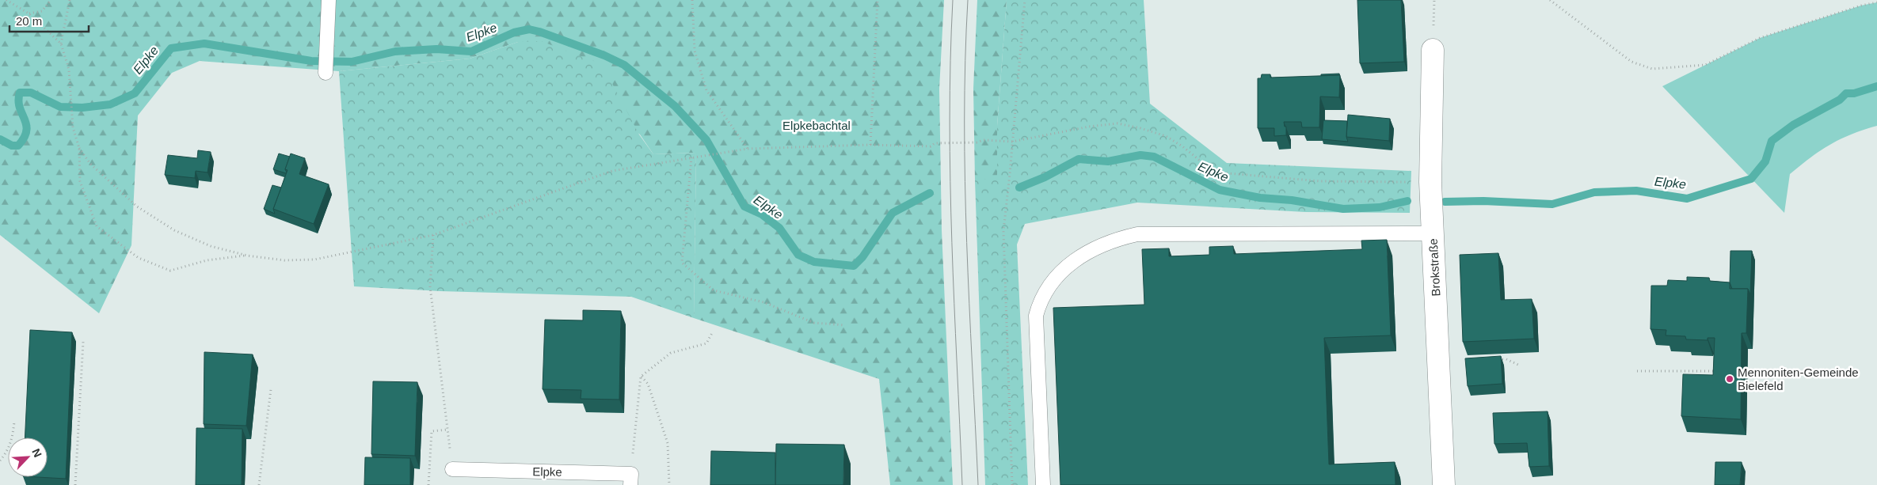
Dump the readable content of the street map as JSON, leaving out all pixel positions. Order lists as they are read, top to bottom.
{
  "streets": {
    "street": ["Brokstraße"],
    "lane": ["Elpke"]
  },
  "water": ["Elpke"],
  "parks": ["Elpkebachtal"],
  "places": ["Mennoniten-Gemeinde Bielefeld"],
  "scale_bar": "20 m",
  "north": "top right"
}
